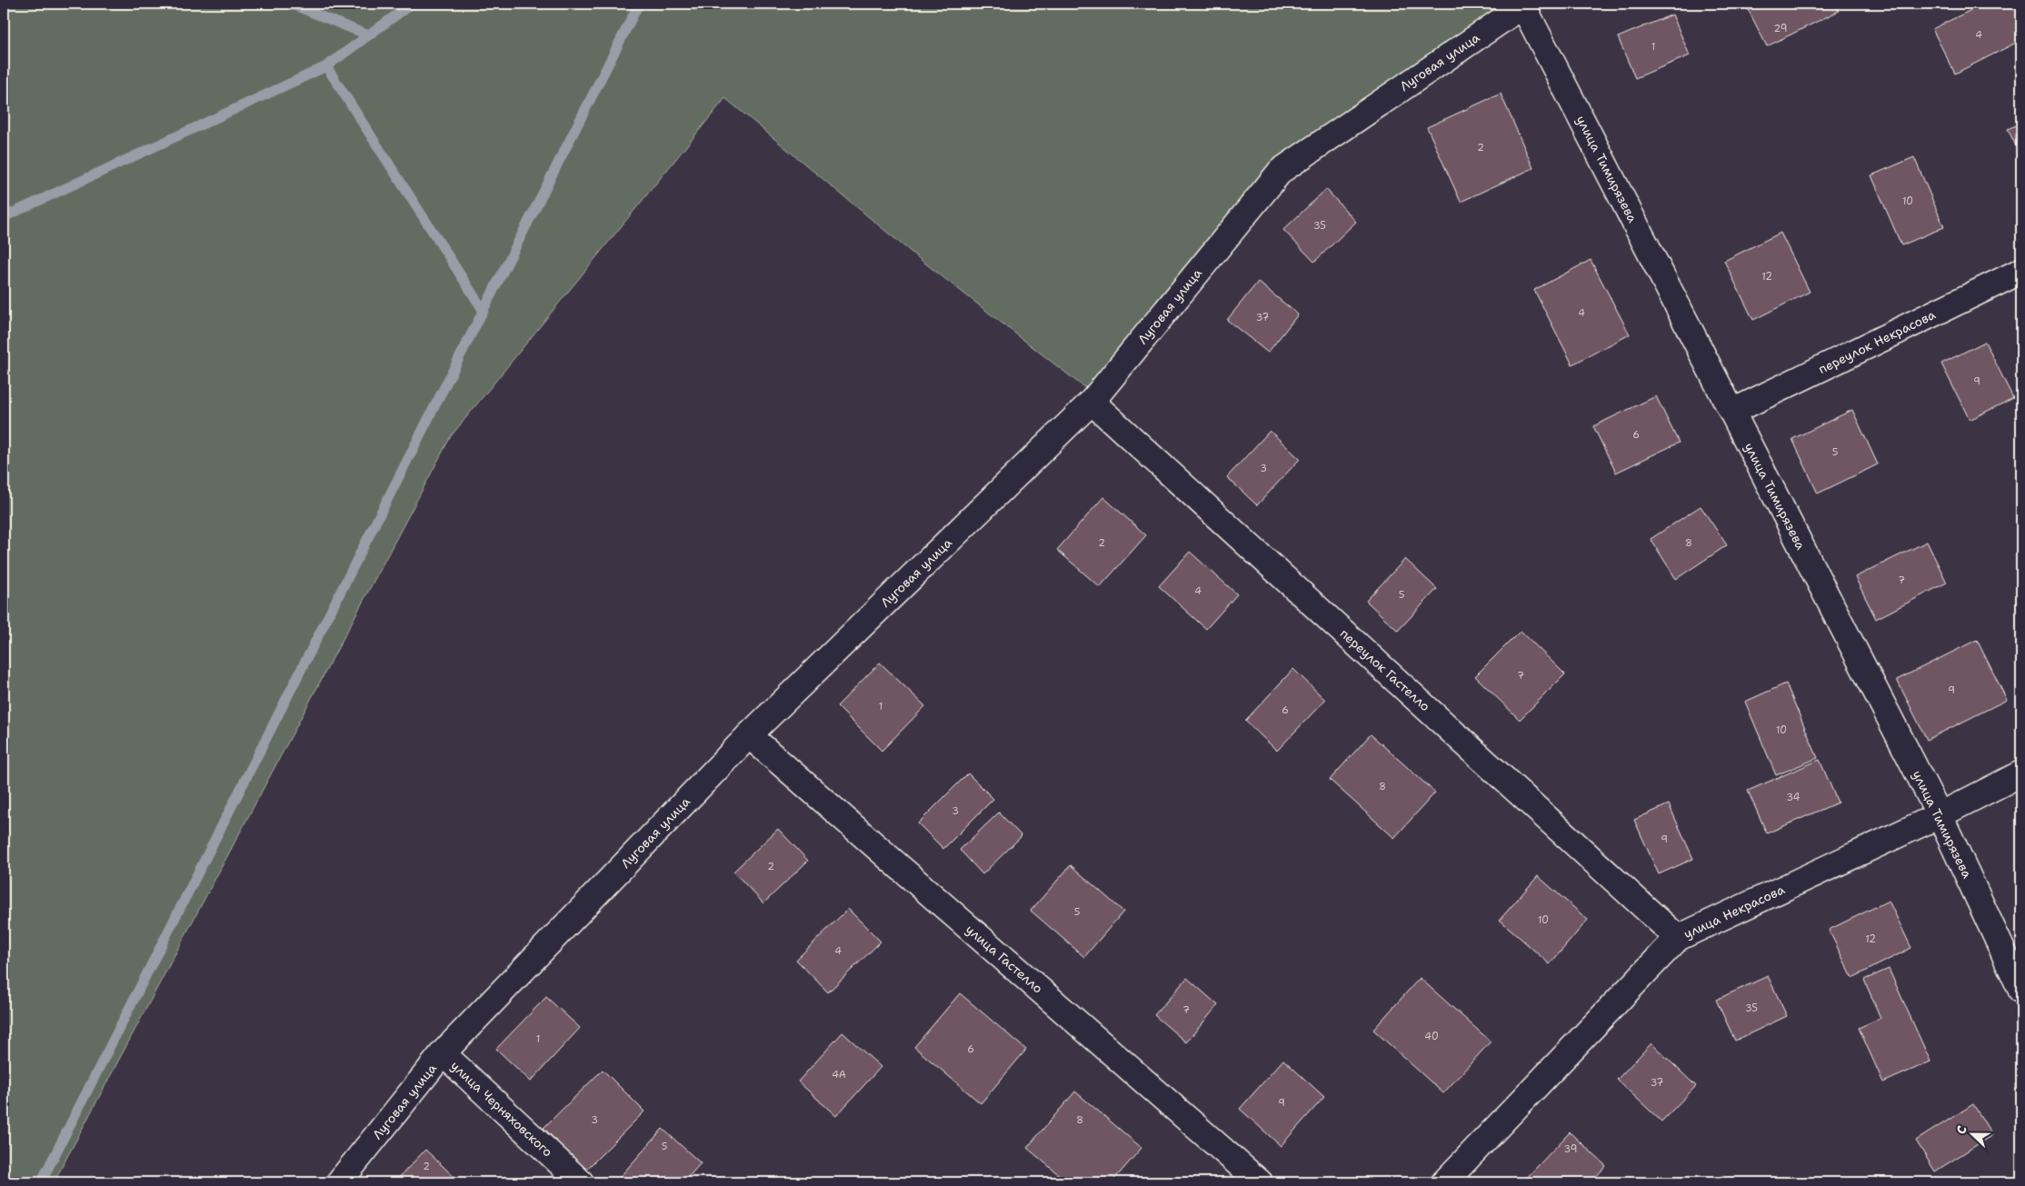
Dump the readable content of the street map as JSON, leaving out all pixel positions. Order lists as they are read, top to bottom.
{
  "streets": {
    "street": [
      "Луговая улица",
      "улица Тимирязева",
      "переулок Некрасова",
      "переулок Гастелло",
      "улица Некрасова",
      "улица Гастелло",
      "улица Черняховского"
    ]
  },
  "crossings": [
    ["Луговая улица", "улица Тимирязева"],
    ["Луговая улица", "переулок Гастелло"],
    ["Луговая улица", "улица Гастелло"],
    ["Луговая улица", "улица Черняховского"],
    ["улица Тимирязева", "переулок Некрасова"],
    ["улица Тимирязева", "улица Некрасова"],
    ["переулок Гастелло", "улица Некрасова"]
  ],
  "house_numbers": [
    "29",
    "4",
    "1",
    "2",
    "10",
    "35",
    "12",
    "4",
    "37",
    "9",
    "6",
    "5",
    "3",
    "2",
    "8",
    "7",
    "4",
    "5",
    "7",
    "9",
    "1",
    "6",
    "10",
    "8",
    "34",
    "3",
    "9",
    "2",
    "5",
    "10",
    "12",
    "4",
    "35",
    "7",
    "40",
    "1",
    "6",
    "4А",
    "37",
    "9",
    "3",
    "8",
    "5",
    "39",
    "2"
  ],
  "north": "left"
}
